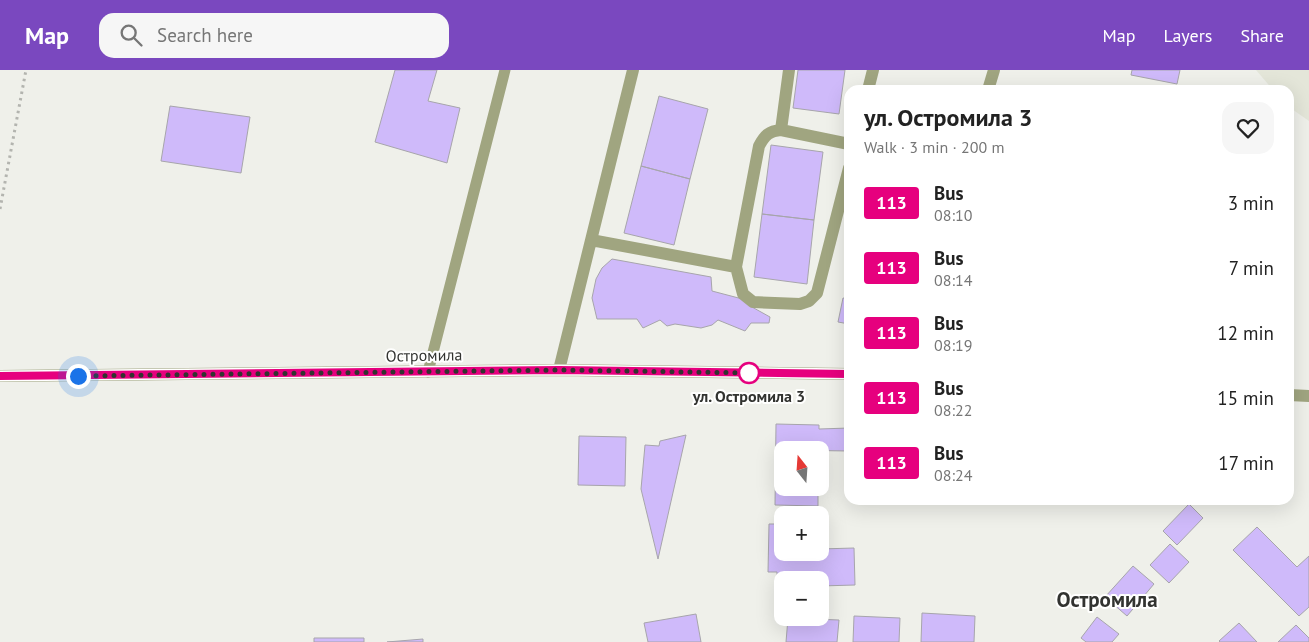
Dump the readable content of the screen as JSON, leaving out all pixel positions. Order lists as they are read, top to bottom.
{
  "streets": {
    "street": ["Остромила"]
  },
  "districts": ["Остромила"],
  "places": ["ул. Остромила 3"],
  "lines": ["bus line 113"],
  "north": "top",
  "page": {
    "header": "Map",
    "search": "Search here",
    "nav": ["Map", "Layers", "Share"],
    "heading": ["ул. Остромила 3", "Walk · 3 min · 200 m"],
    "list": [
      {
        "mark": "113",
        "name": "Bus",
        "note": "08:10",
        "value": "3 min"
      },
      {
        "mark": "113",
        "name": "Bus",
        "note": "08:14",
        "value": "7 min"
      },
      {
        "mark": "113",
        "name": "Bus",
        "note": "08:19",
        "value": "12 min"
      },
      {
        "mark": "113",
        "name": "Bus",
        "note": "08:22",
        "value": "15 min"
      },
      {
        "mark": "113",
        "name": "Bus",
        "note": "08:24",
        "value": "17 min"
      }
    ],
    "map_buttons": ["+", "−"]
  }
}
